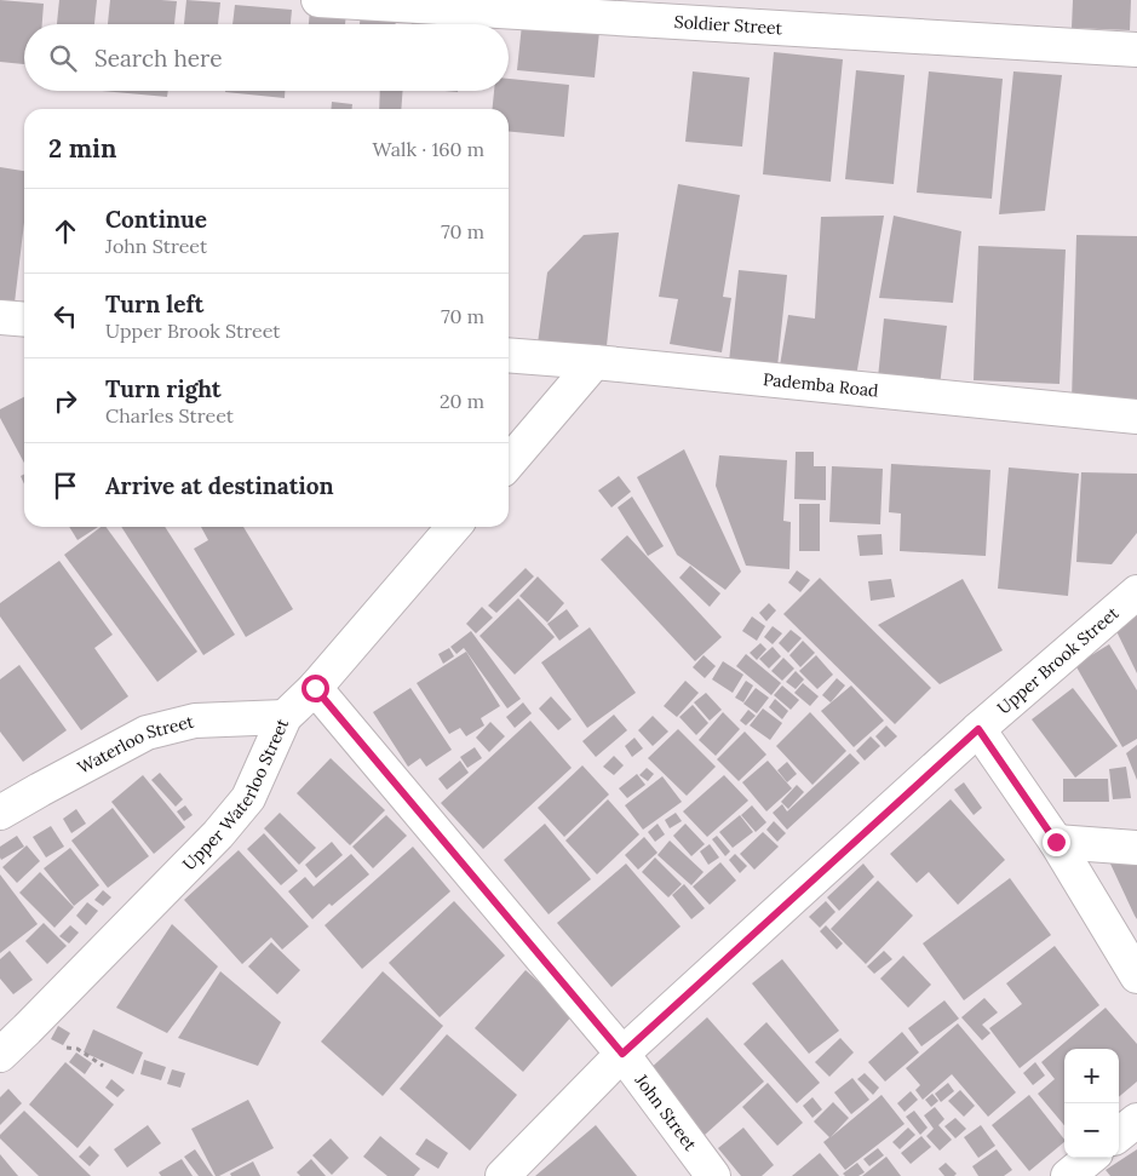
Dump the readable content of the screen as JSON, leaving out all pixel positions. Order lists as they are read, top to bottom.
{
  "streets": {
    "street": [
      "Soldier Street",
      "Pademba Road",
      "Upper Brook Street",
      "Waterloo Street",
      "Upper Waterloo Street",
      "John Street"
    ]
  },
  "crossings": [
    ["Upper Brook Street", "John Street"],
    ["Waterloo Street", "Upper Waterloo Street"],
    ["Upper Waterloo Street", "John Street"]
  ],
  "page": {
    "search": "Search here",
    "heading": ["2 min", "Walk · 160 m"],
    "list": [
      ["Continue", "John Street", "70 m"],
      ["Turn left", "Upper Brook Street", "70 m"],
      ["Turn right", "Charles Street", "20 m"],
      "Arrive at destination"
    ],
    "map_buttons": ["+", "−"]
  }
}
